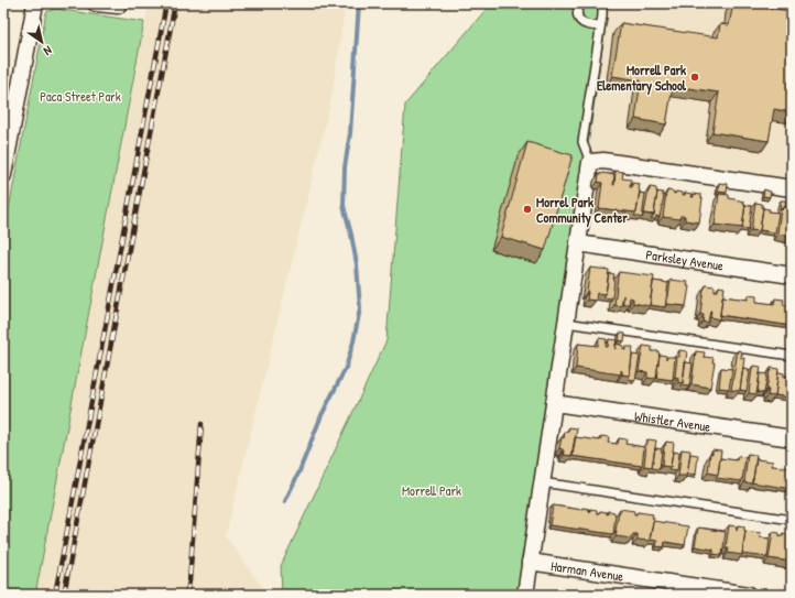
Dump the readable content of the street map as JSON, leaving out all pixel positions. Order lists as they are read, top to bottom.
{
  "streets": {
    "street": ["Parksley Avenue", "Whistler Avenue", "Harman Avenue"]
  },
  "parks": ["Paca Street Park", "Morrell Park"],
  "places": ["Morrell Park Elementary School", "Morrel Park Community Center"],
  "north": "bottom right"
}
